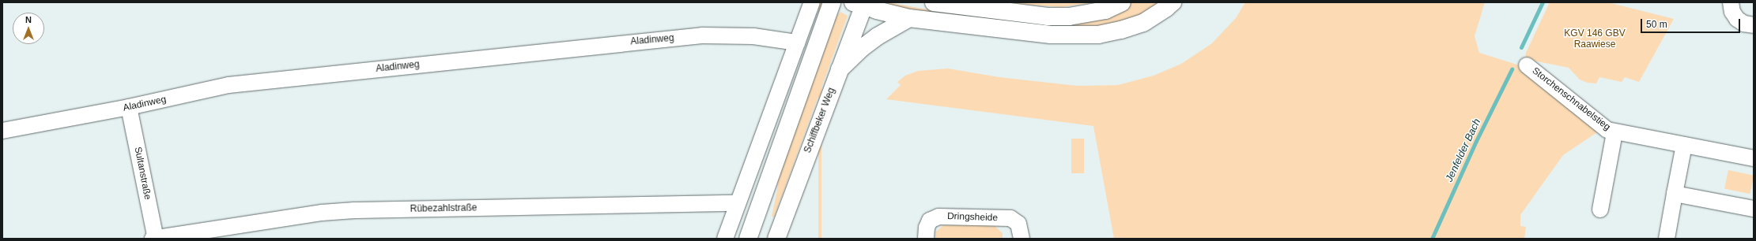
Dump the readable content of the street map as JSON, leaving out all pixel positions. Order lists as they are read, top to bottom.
{
  "streets": {
    "main road": ["Schiffbeker Weg"],
    "street": [
      "Aladinweg",
      "Storchenschnabelstieg",
      "Sultanstraße",
      "Rübezahlstraße",
      "Dringsheide"
    ]
  },
  "crossings": [
    ["Aladinweg", "Sultanstraße"],
    ["Sultanstraße", "Rübezahlstraße"]
  ],
  "water": ["Jenfelder Bach"],
  "parks": ["KGV 146 GBV Raawiese"],
  "scale_bar": "50 m",
  "north": "top"
}
